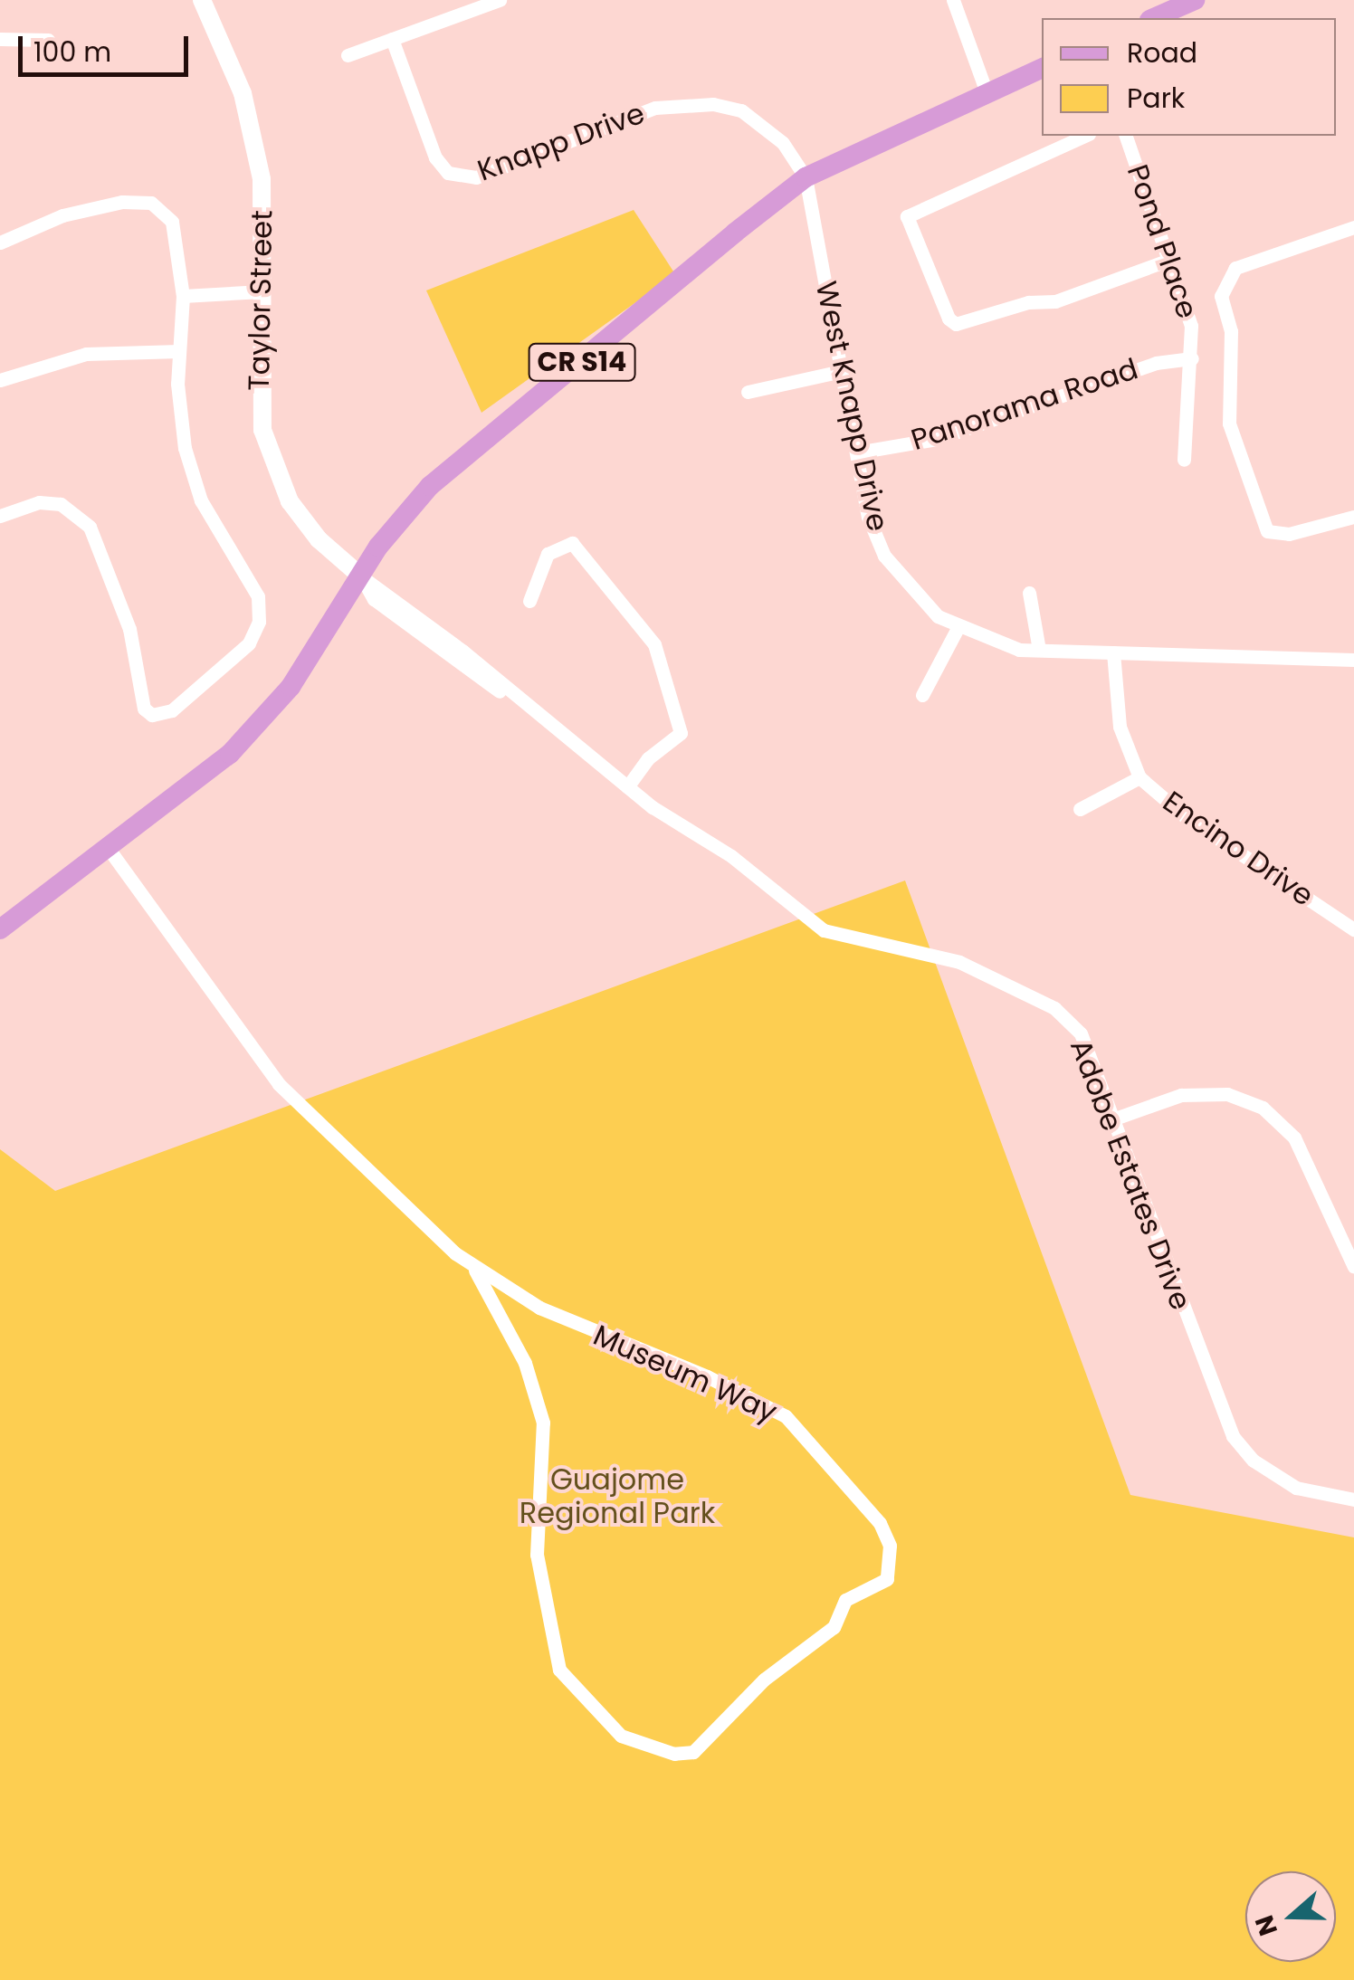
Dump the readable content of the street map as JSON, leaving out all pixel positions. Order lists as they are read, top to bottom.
{
  "streets": {
    "main road": ["Taylor Street", "CR S14"],
    "street": [
      "Knapp Drive",
      "Pond Place",
      "Panorama Road",
      "West Knapp Drive",
      "Encino Drive",
      "Adobe Estates Drive",
      "Museum Way"
    ]
  },
  "crossings": [
    ["Knapp Drive", "CR S14"],
    ["Knapp Drive", "West Knapp Drive"],
    ["Pond Place", "Panorama Road"],
    ["Taylor Street", "CR S14"],
    ["Taylor Street", "Adobe Estates Drive"],
    ["CR S14", "West Knapp Drive"],
    ["CR S14", "Adobe Estates Drive"],
    ["CR S14", "Museum Way"],
    ["Panorama Road", "West Knapp Drive"],
    ["West Knapp Drive", "Encino Drive"]
  ],
  "parks": ["Guajome Regional Park"],
  "legend": ["Road", "Park"],
  "scale_bar": "100 m",
  "north": "left"
}
